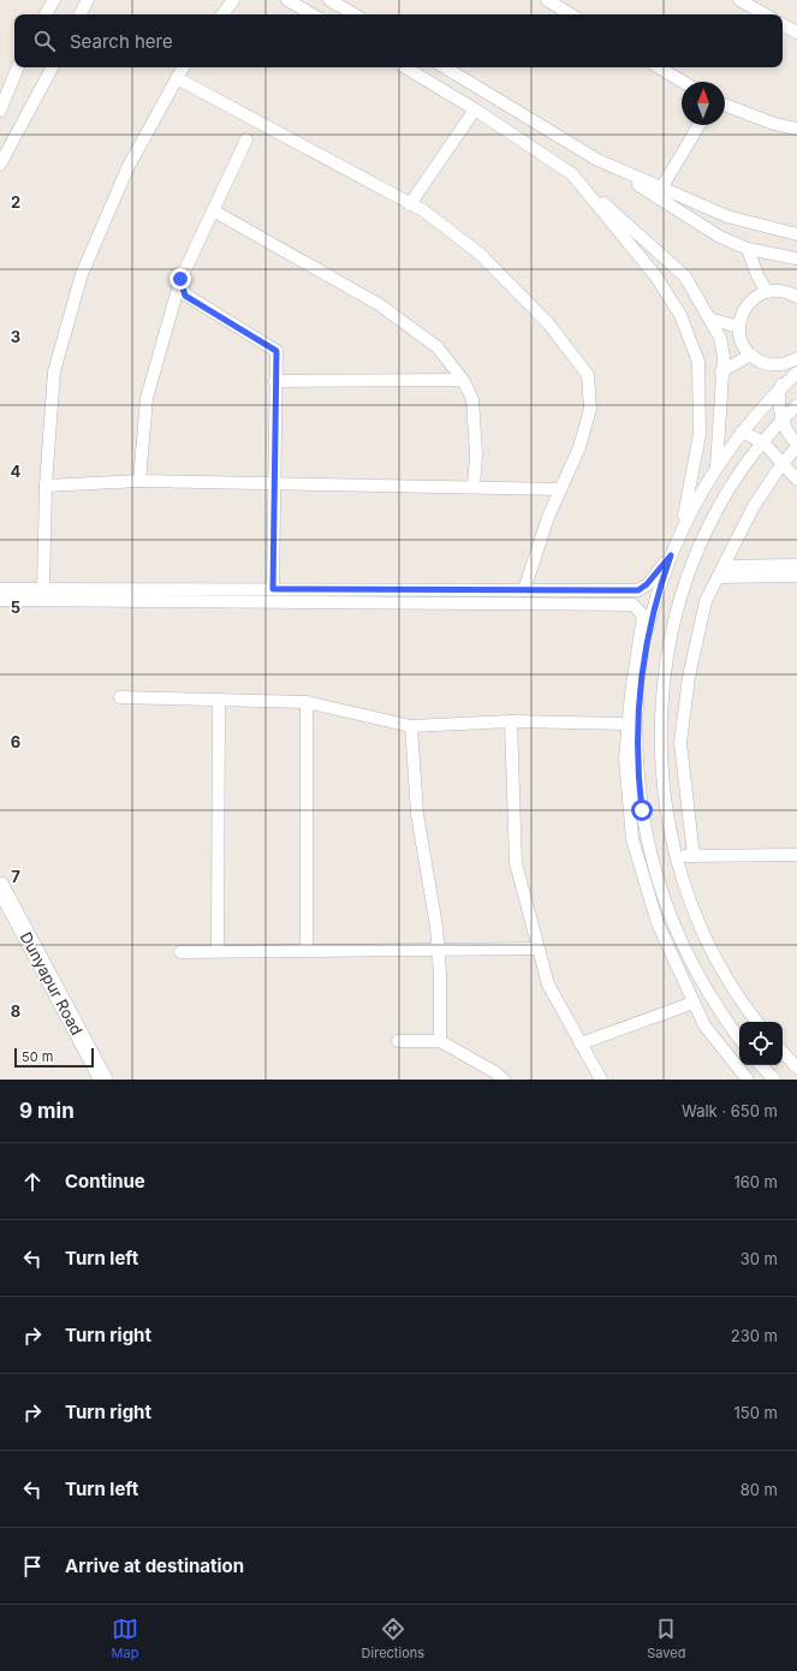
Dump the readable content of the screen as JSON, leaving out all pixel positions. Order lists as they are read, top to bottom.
{
  "streets": {
    "main road": ["Dunyapur Road"]
  },
  "scale_bar": "50 m",
  "north": "top",
  "page": {
    "search": "Search here",
    "scale": "50 m",
    "heading": ["9 min", "Walk · 650 m"],
    "list": [
      ["Continue", "160 m"],
      ["Turn left", "30 m"],
      ["Turn right", "230 m"],
      ["Turn right", "150 m"],
      ["Turn left", "80 m"],
      "Arrive at destination"
    ],
    "nav": ["Map", "Directions", "Saved"]
  },
  "grid": {
    "rows": [
      "2",
      "3",
      "4",
      "5",
      "6",
      "7",
      "8"
    ]
  }
}
